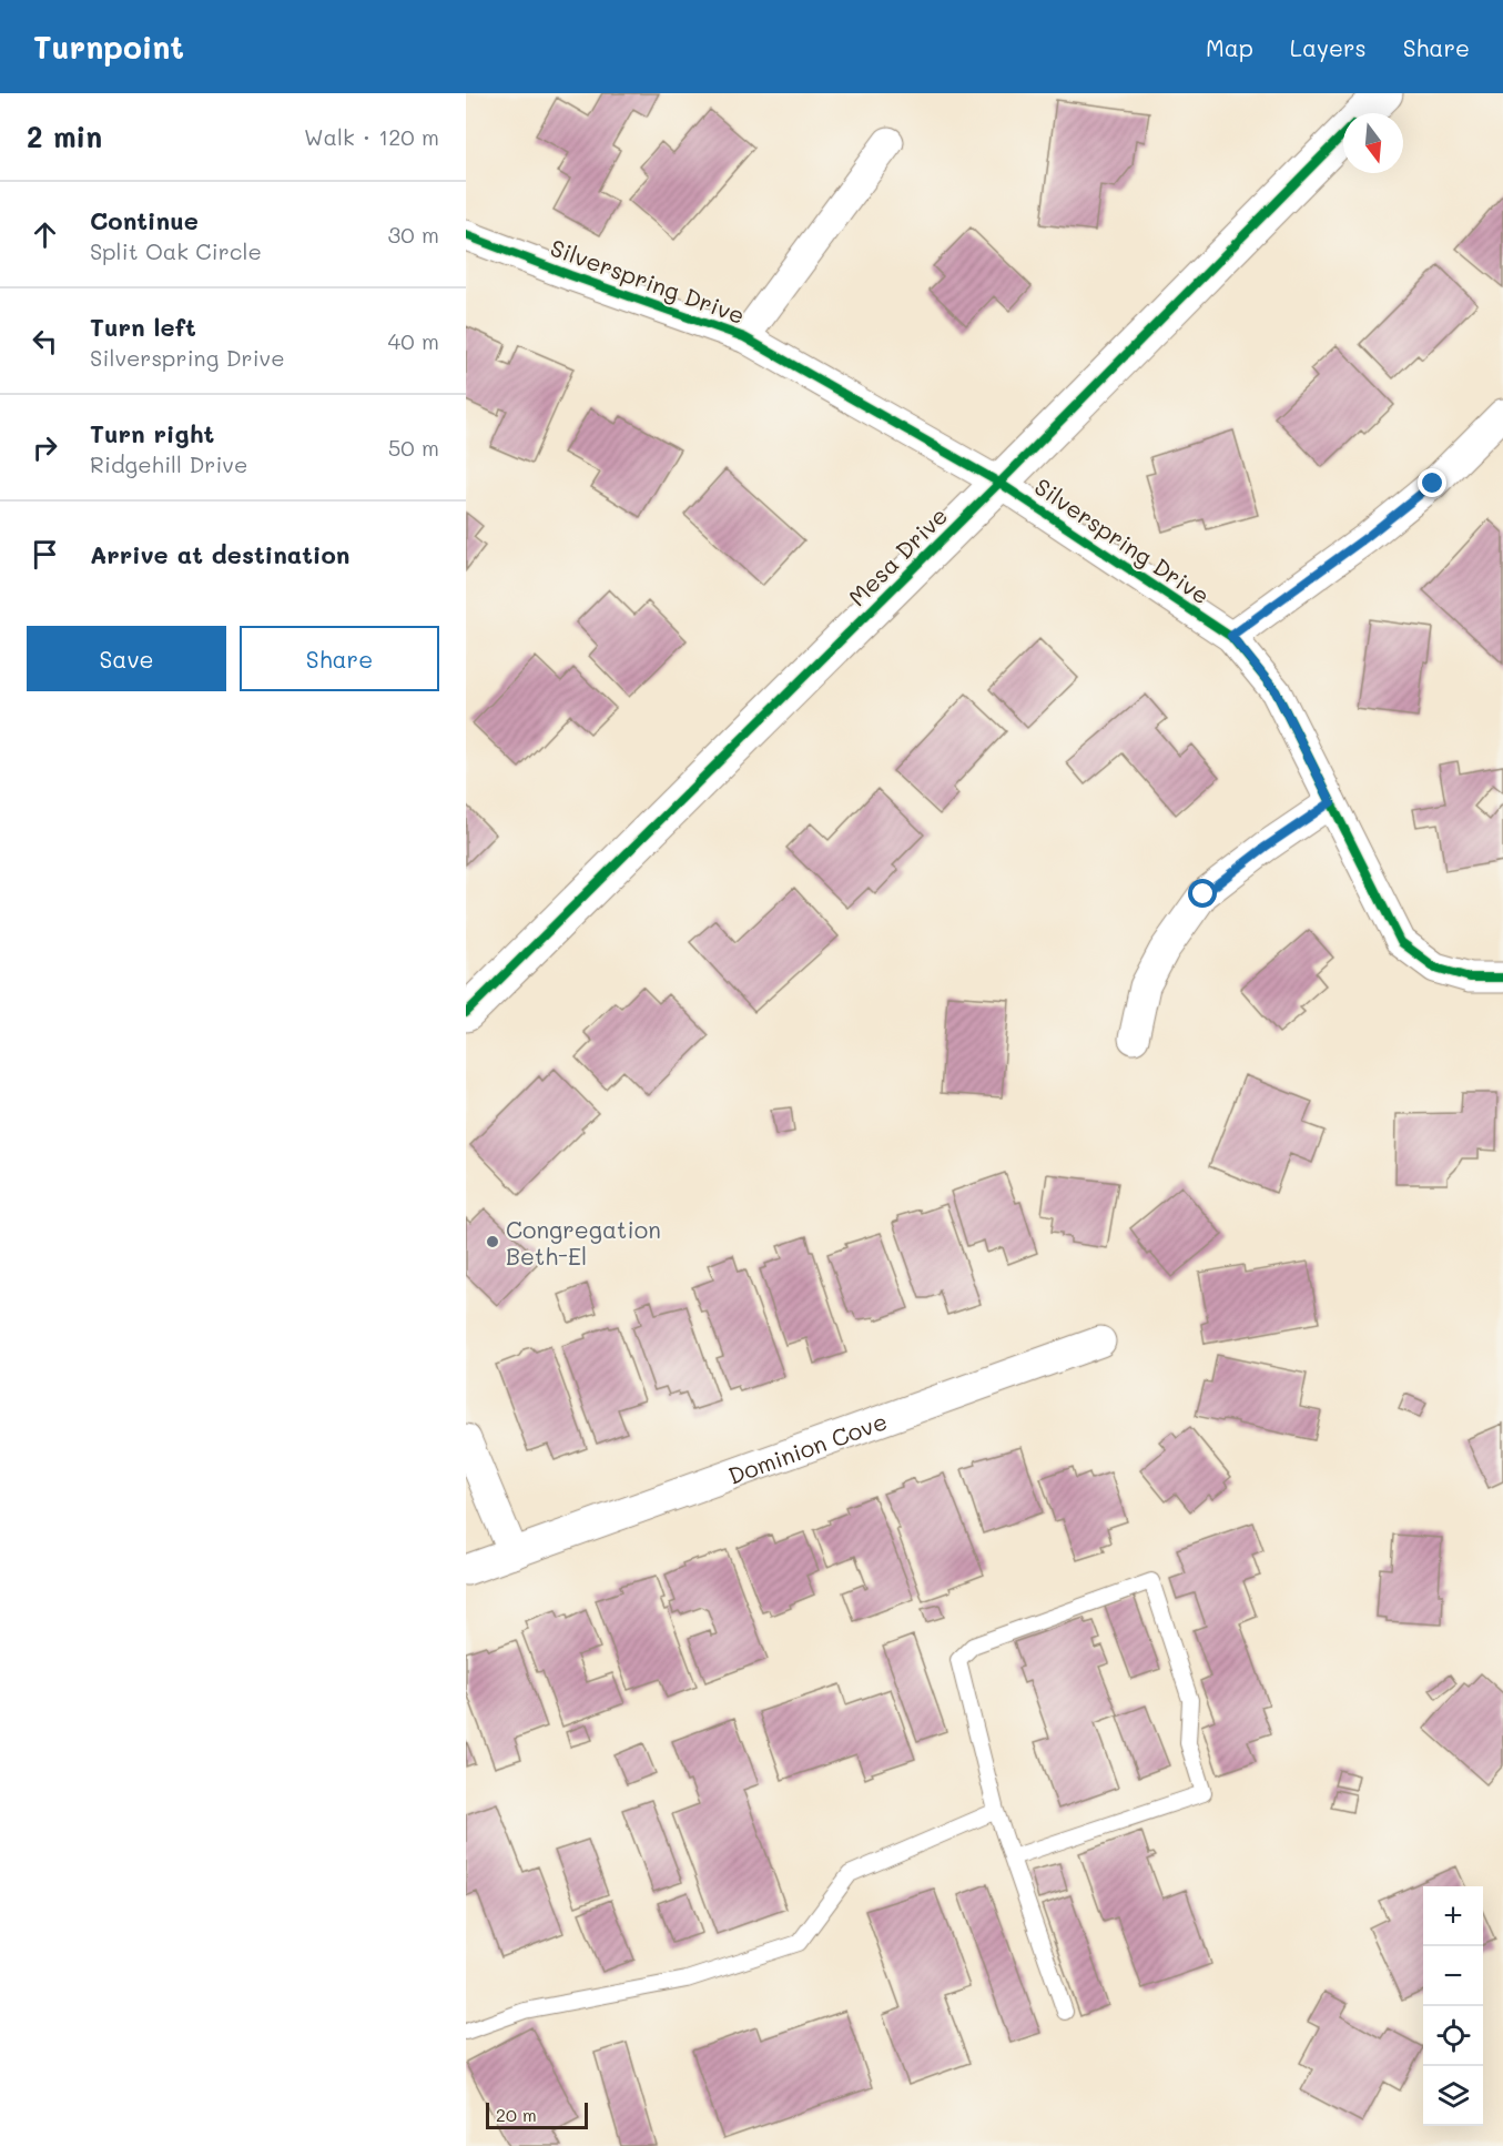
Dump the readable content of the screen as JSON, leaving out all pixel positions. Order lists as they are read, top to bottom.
{
  "streets": {
    "street": ["Silverspring Drive", "Mesa Drive", "Dominion Cove"]
  },
  "crossings": [
    ["Silverspring Drive", "Mesa Drive"]
  ],
  "places": ["Congregation Beth-El"],
  "scale_bar": "20 m",
  "north": "bottom",
  "page": {
    "header": "Turnpoint",
    "nav": ["Map", "Layers", "Share"],
    "heading": ["2 min", "Walk · 120 m"],
    "list": [
      ["Continue", "Split Oak Circle", "30 m"],
      ["Turn left", "Silverspring Drive", "40 m"],
      ["Turn right", "Ridgehill Drive", "50 m"],
      "Arrive at destination"
    ],
    "buttons": ["Save", "Share"],
    "map_buttons": ["+", "−"],
    "scale": "20 m"
  }
}
